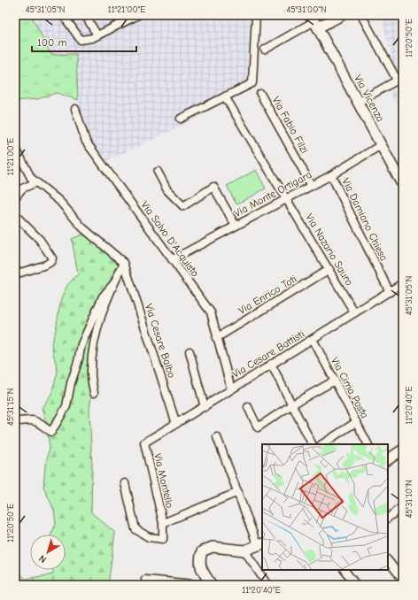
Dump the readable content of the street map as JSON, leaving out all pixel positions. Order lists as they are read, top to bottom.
{
  "streets": {
    "street": [
      "Via Vicenza",
      "Via Fabio Filzi",
      "Via Monte Ortigara",
      "Via Damiano Chiesa",
      "Via Salvo D'Acquisto",
      "Via Nazario Sauro",
      "Via Enrico Toti",
      "Via Cesare Balbo",
      "Via Cesare Battisti",
      "Via Cima Posta",
      "Via Montello"
    ]
  },
  "crossings": [
    ["Via Vicenza", "Via Monte Ortigara"],
    ["Via Fabio Filzi", "Via Monte Ortigara"],
    ["Via Monte Ortigara", "Via Damiano Chiesa"],
    ["Via Monte Ortigara", "Via Salvo D'Acquisto"],
    ["Via Monte Ortigara", "Via Nazario Sauro"],
    ["Via Damiano Chiesa", "Via Cesare Battisti"],
    ["Via Salvo D'Acquisto", "Via Enrico Toti"],
    ["Via Salvo D'Acquisto", "Via Cesare Battisti"],
    ["Via Nazario Sauro", "Via Enrico Toti"],
    ["Via Nazario Sauro", "Via Cesare Battisti"],
    ["Via Cesare Balbo", "Via Cesare Battisti"],
    ["Via Cesare Battisti", "Via Cima Posta"],
    ["Via Cesare Battisti", "Via Montello"]
  ],
  "scale_bar": "100 m",
  "north": "bottom left",
  "coordinates": [
    "45°31'05\"N",
    "11°21'00\"E",
    "45°31'00\"N",
    "11°20'50\"E",
    "11°20'40\"E",
    "45°31'15\"N",
    "45°31'10\"N"
  ]
}
